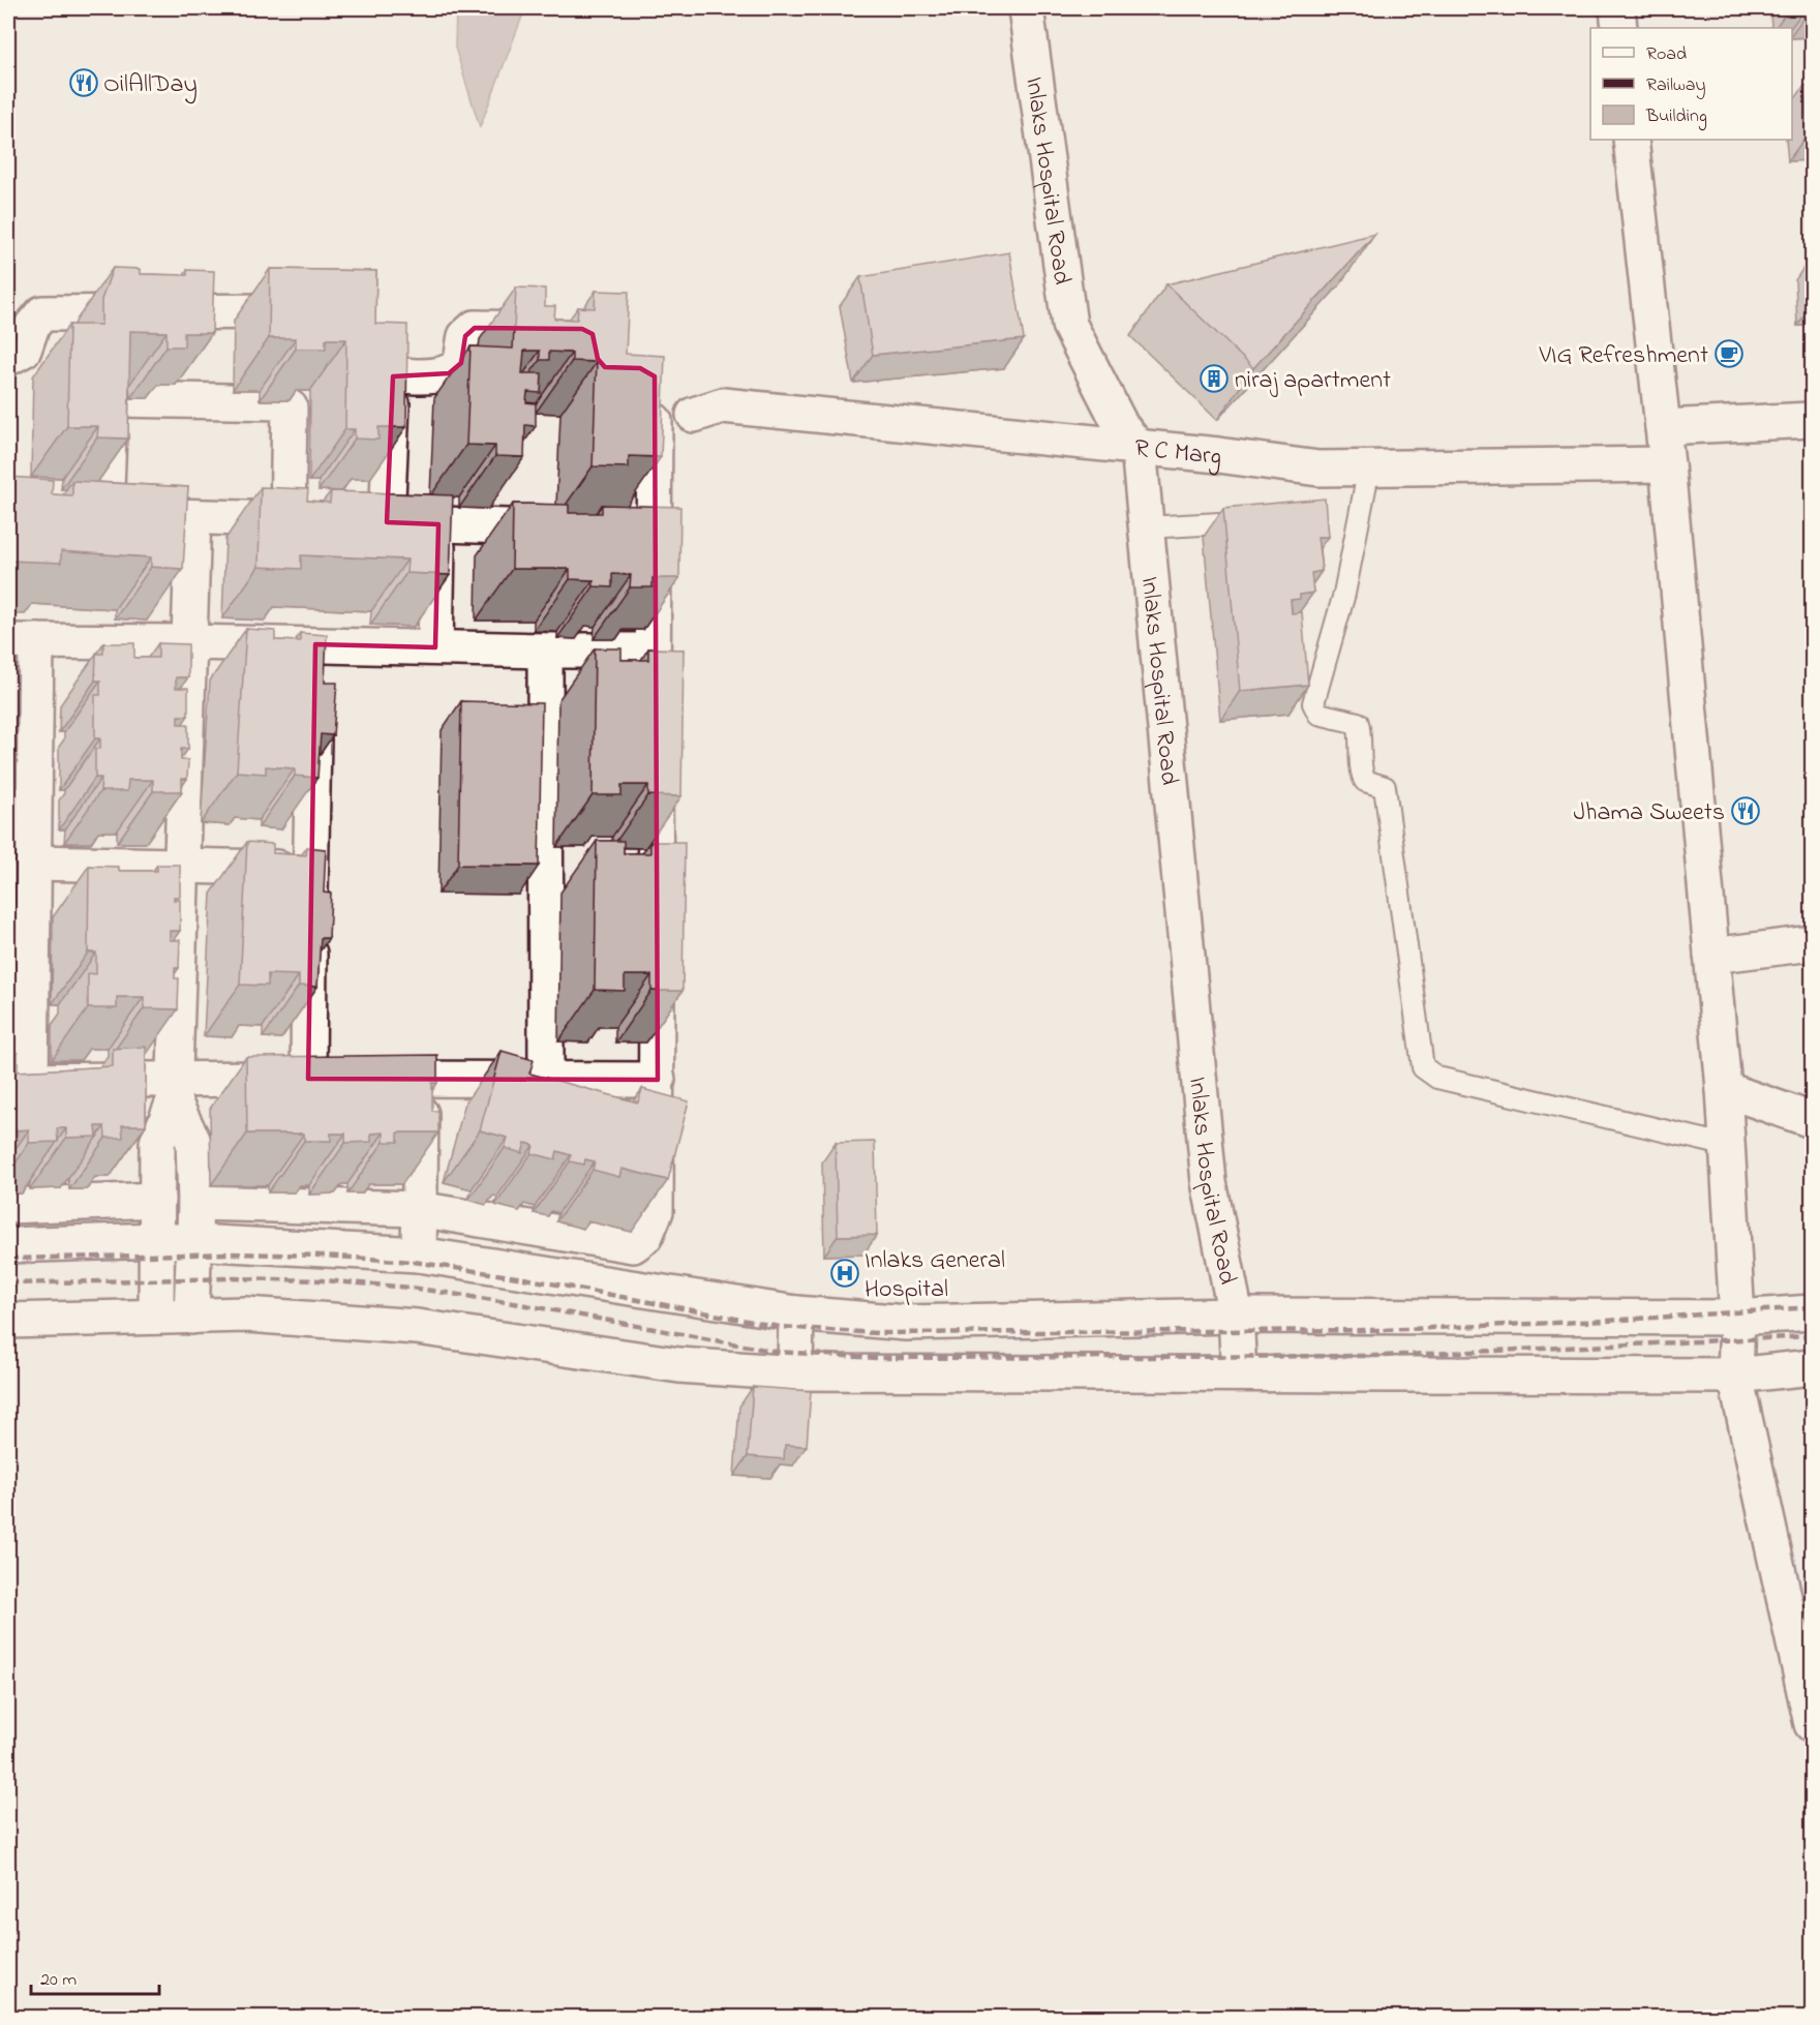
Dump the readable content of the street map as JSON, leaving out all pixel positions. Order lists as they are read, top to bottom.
{
  "streets": {
    "street": ["Inlaks Hospital Road", "R C Marg"]
  },
  "crossings": [
    ["Inlaks Hospital Road", "R C Marg"]
  ],
  "places": {
    "restaurant": ["OilAllDay", "Jhama Sweets"],
    "cafe": ["VIG Refreshment"],
    "building": ["niraj apartment"],
    "hospital": ["Inlaks General Hospital"]
  },
  "legend": ["Road", "Railway", "Building"],
  "scale_bar": "20 m"
}
